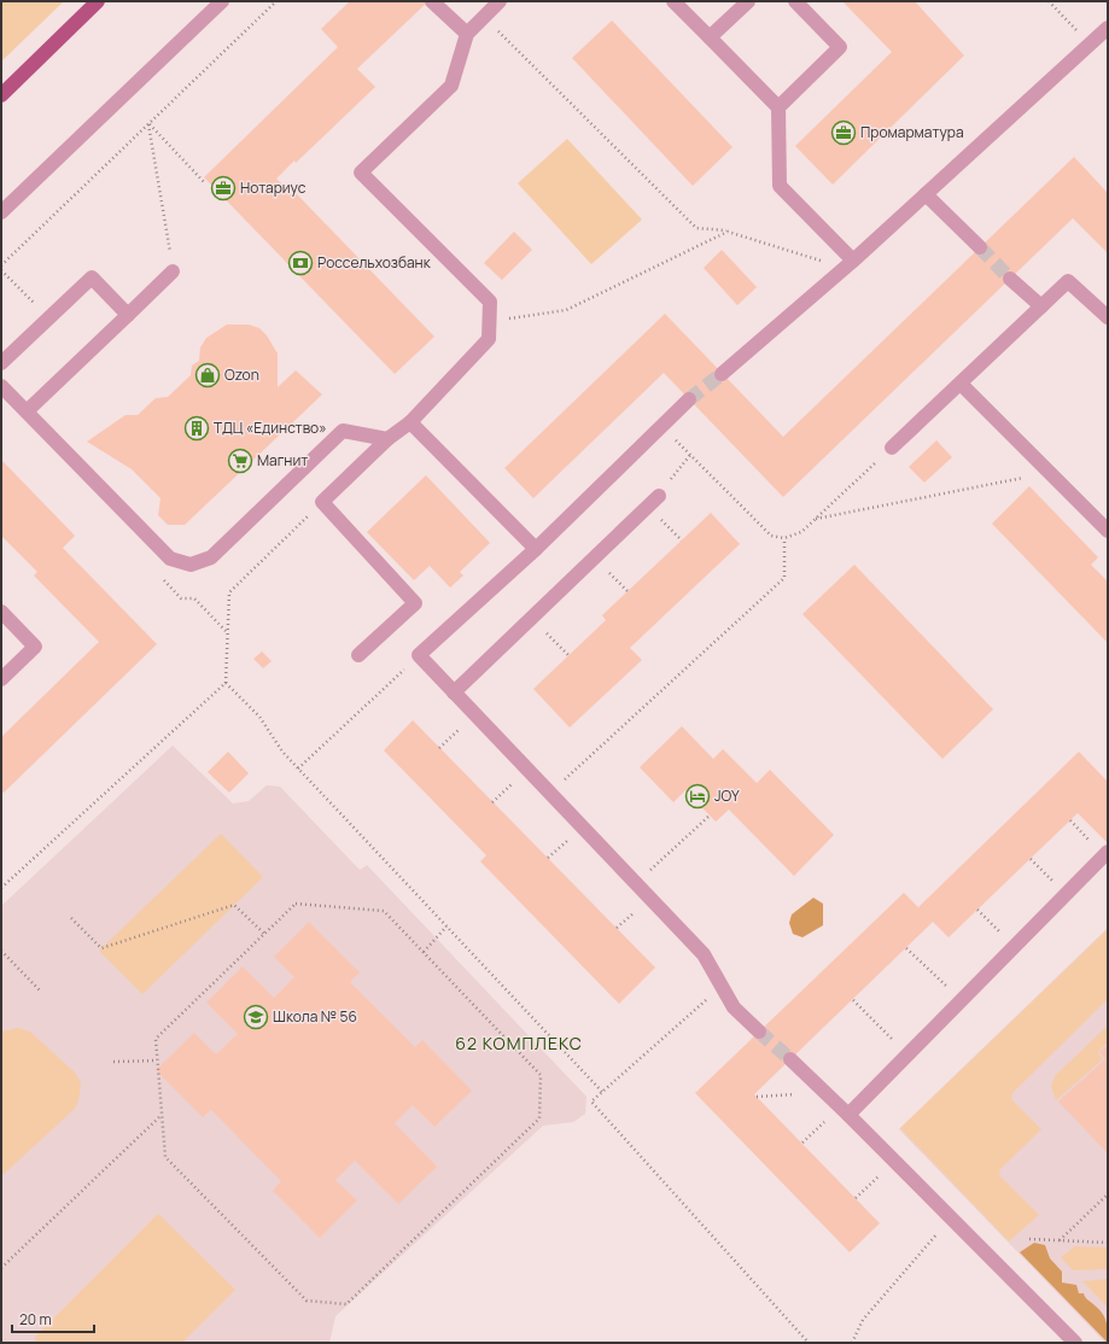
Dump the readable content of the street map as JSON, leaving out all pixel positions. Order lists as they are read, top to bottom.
{
  "districts": ["62 КОМПЛЕКС"],
  "places": {
    "office": ["Промарматура", "Нотариус"],
    "bank": ["Россельхозбанк"],
    "shop": ["Ozon"],
    "building": ["ТДЦ «Единство»"],
    "supermarket": ["Магнит"],
    "hotel": ["JOY"],
    "school or university": ["Школа № 56"]
  },
  "scale_bar": "20 m"
}
